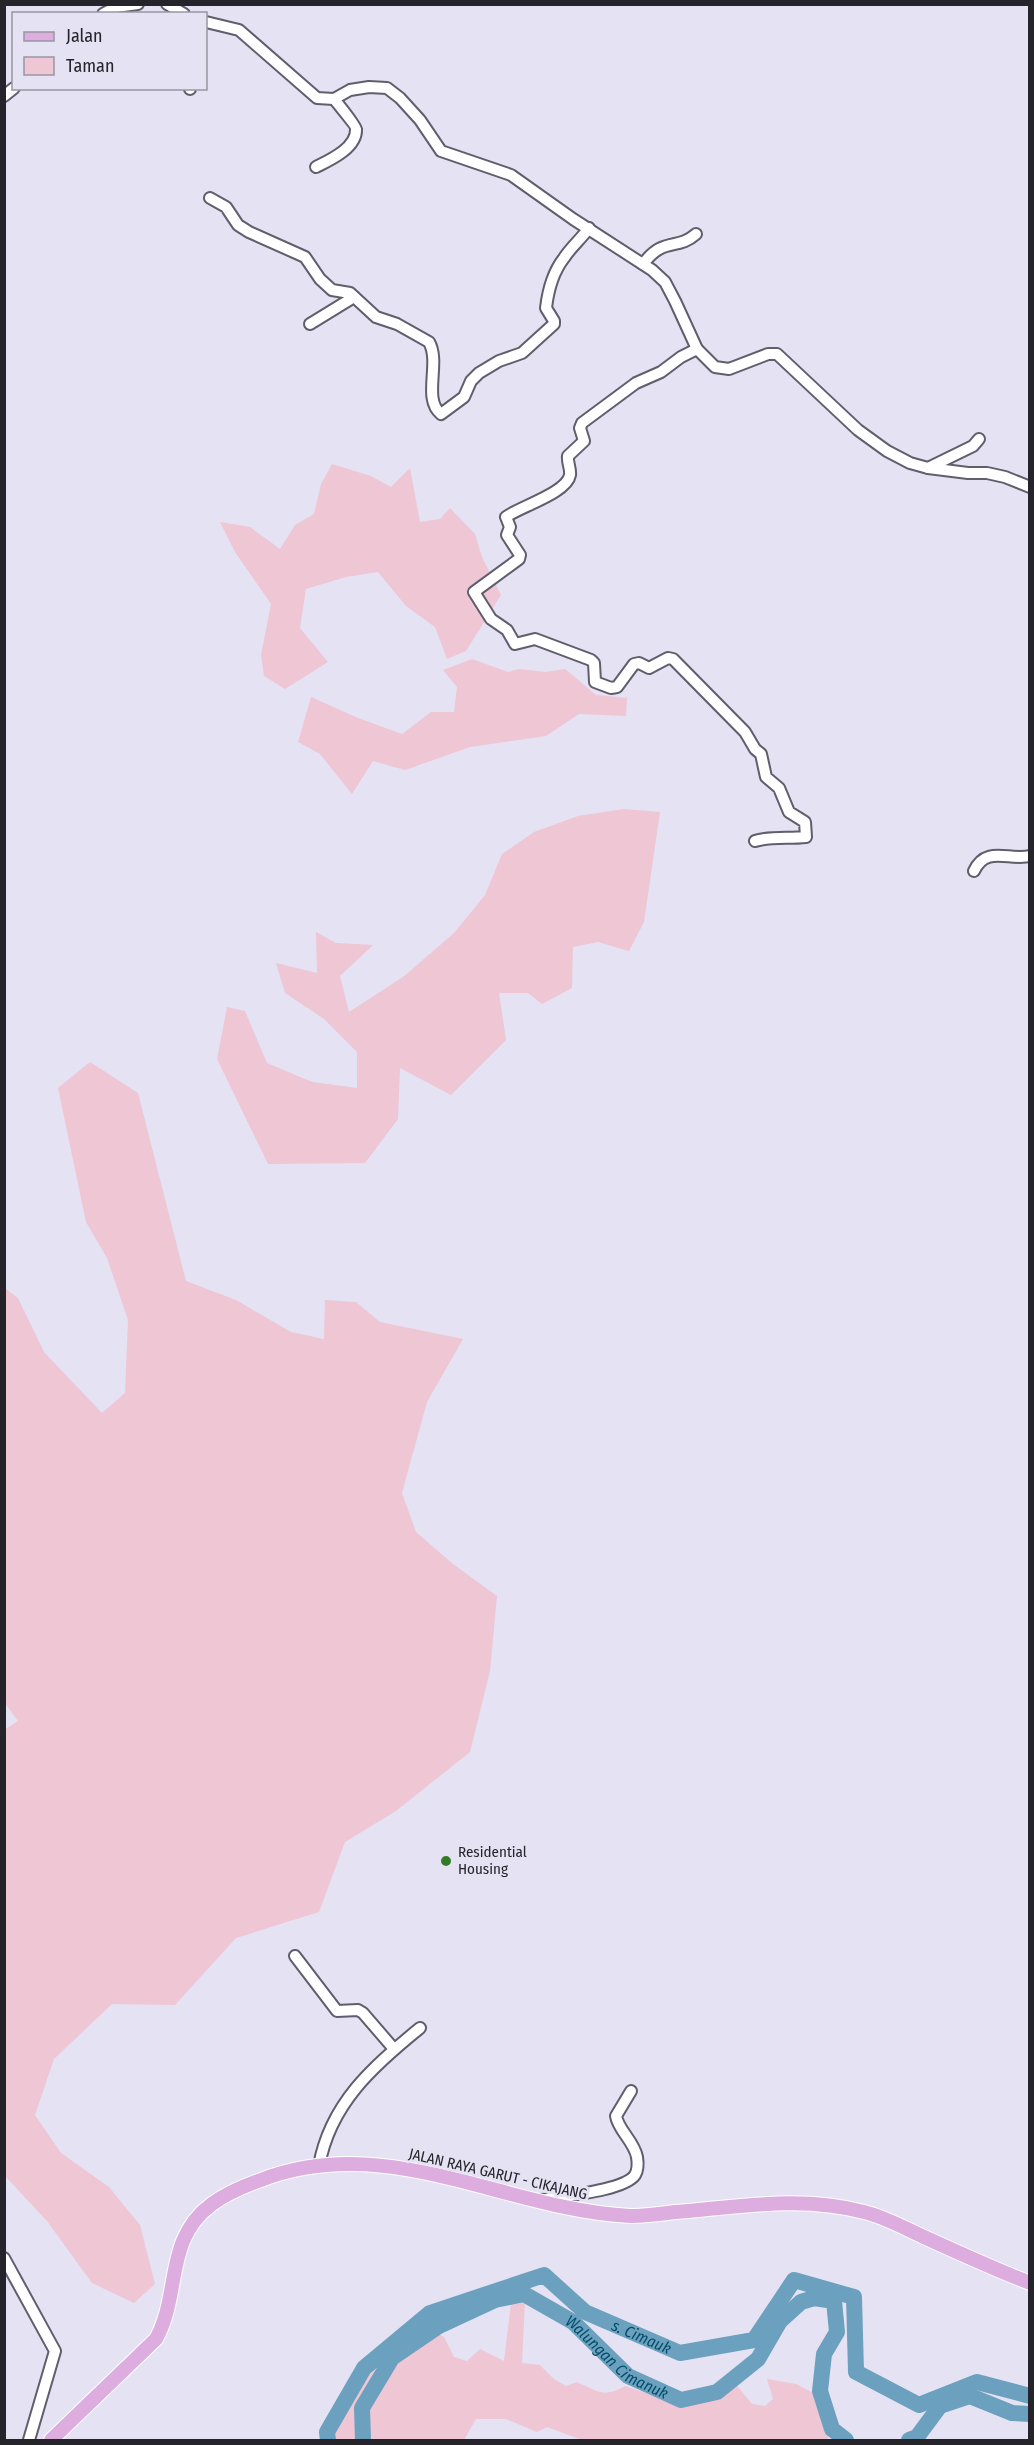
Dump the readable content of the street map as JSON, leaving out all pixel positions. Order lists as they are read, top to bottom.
{
  "streets": {
    "main road": ["JALAN RAYA GARUT - CIKAJANG"]
  },
  "water": ["s. Cimauk", "Walungan Cimanuk"],
  "places": ["Residential Housing"],
  "legend": ["Jalan", "Taman"]
}
